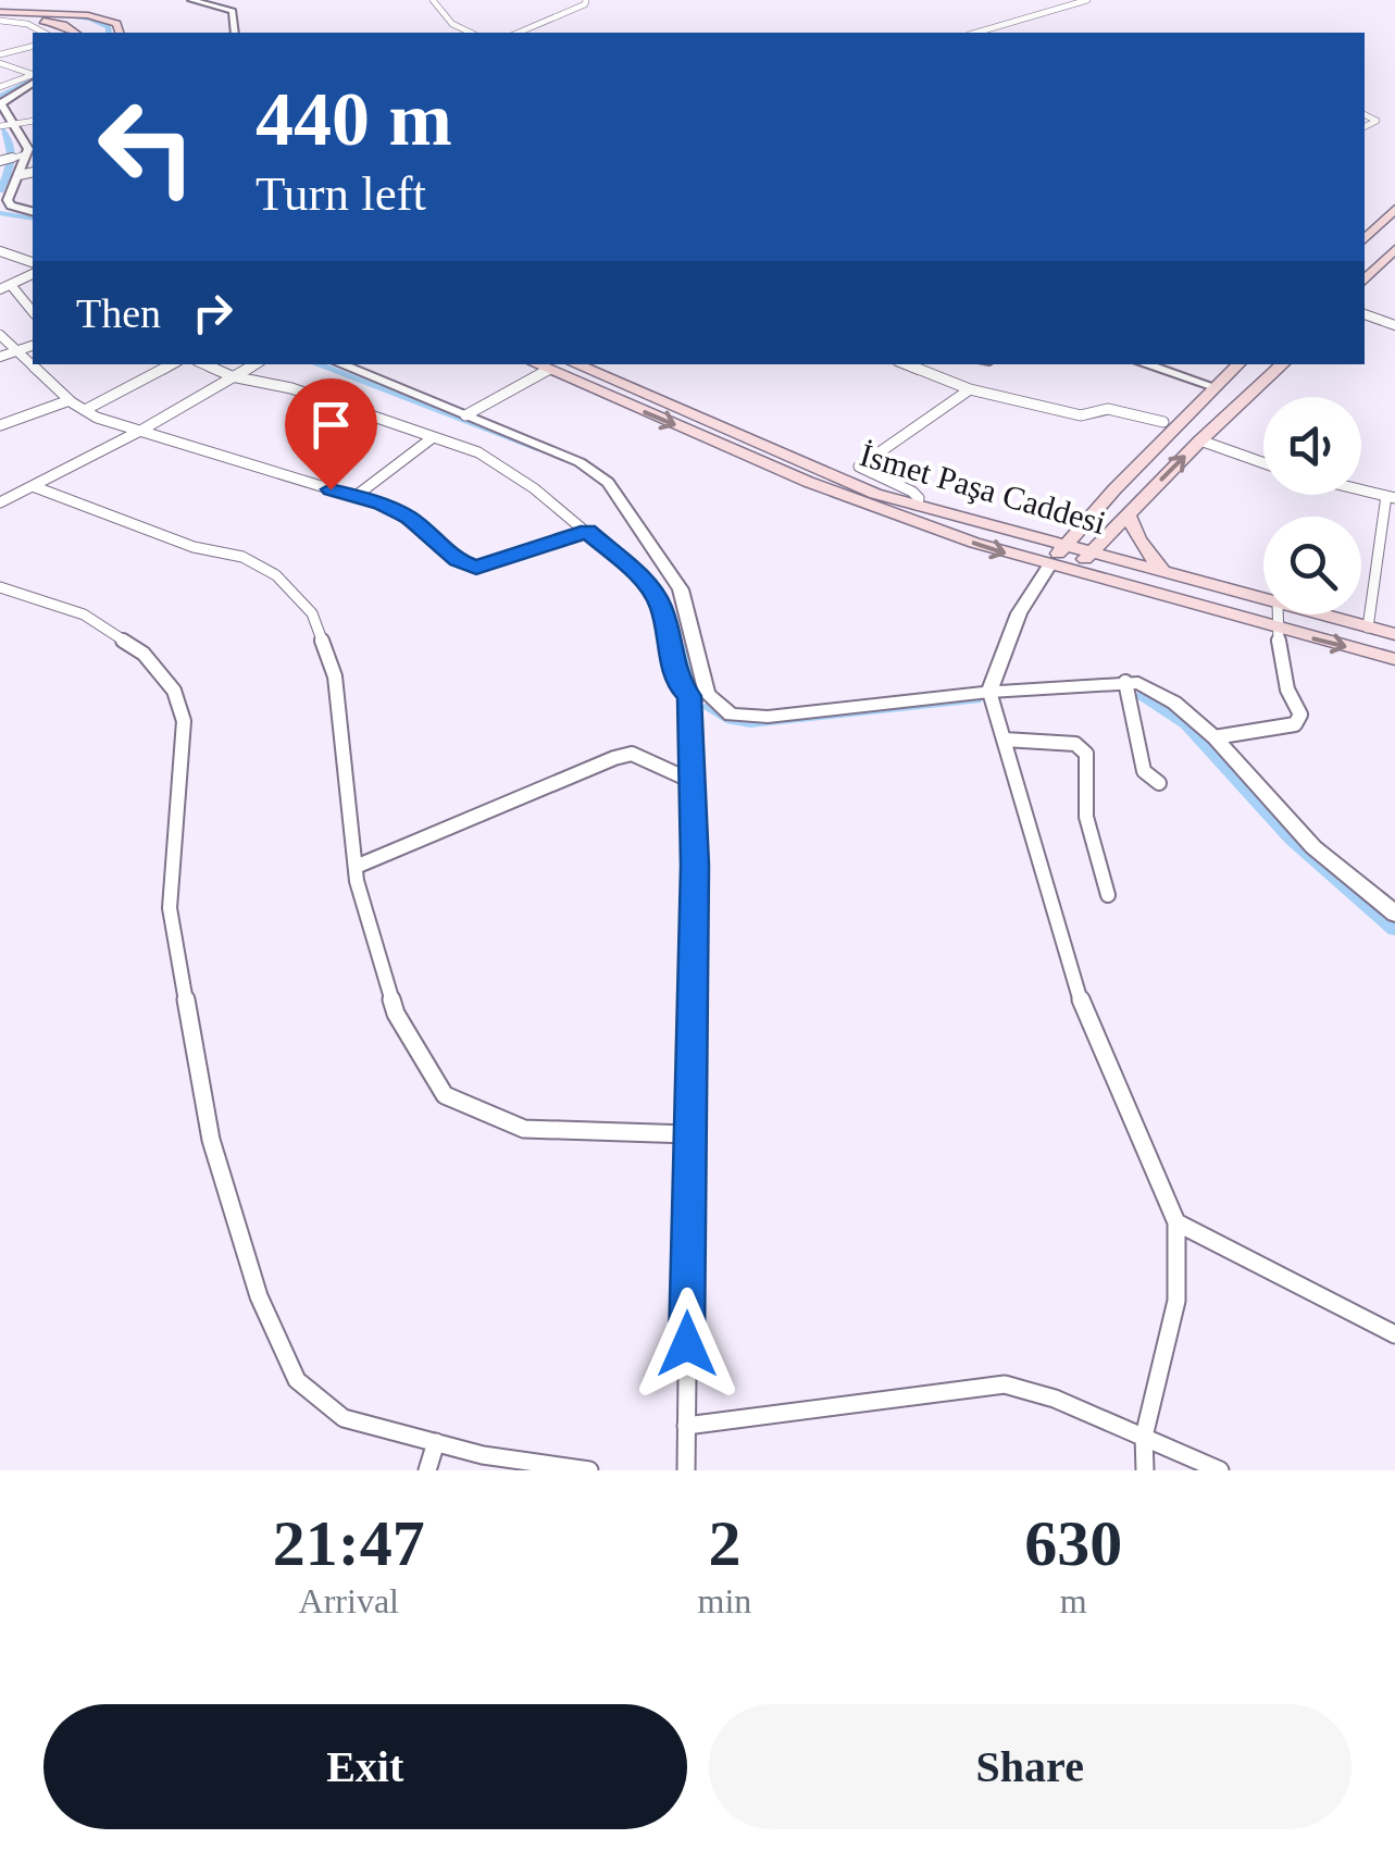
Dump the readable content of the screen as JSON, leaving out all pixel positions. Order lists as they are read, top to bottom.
{
  "streets": {
    "main road": ["İsmet Paşa Caddesi"]
  },
  "page": {
    "turn": ["440 m", "Turn left"],
    "then": "Then",
    "eta": [
      "21:47",
      "Arrival",
      "2",
      "min",
      "630",
      "m"
    ],
    "buttons": ["Exit", "Share"]
  }
}
